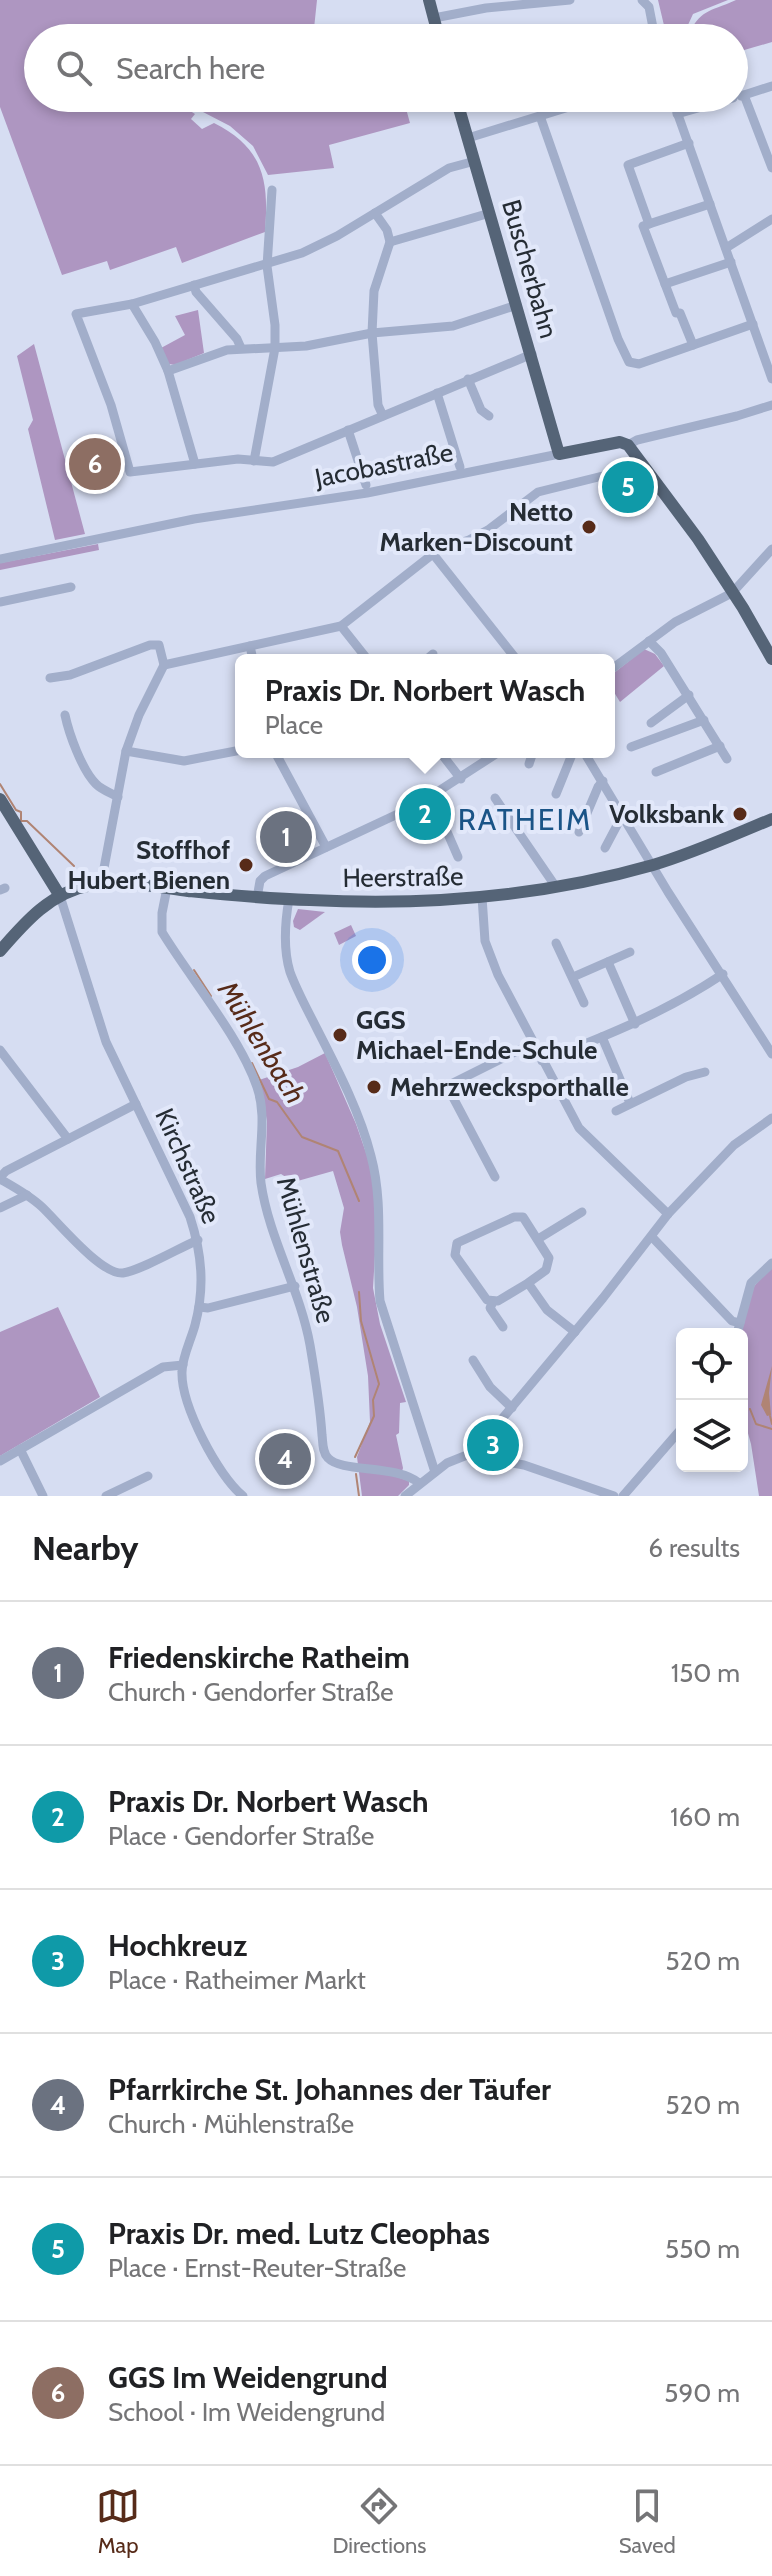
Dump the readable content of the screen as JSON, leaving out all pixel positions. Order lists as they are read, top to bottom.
{
  "streets": {
    "main road": ["Buscherbahn", "Jacobastraße", "Heerstraße"],
    "street": ["Kirchstraße", "Mühlenstraße"]
  },
  "crossings": [
    ["Buscherbahn", "Jacobastraße"],
    ["Heerstraße", "Kirchstraße"],
    ["Heerstraße", "Mühlenstraße"]
  ],
  "districts": ["RATHEIM"],
  "water": ["Mühlenbach"],
  "places": [
    "Netto Marken-Discount",
    "Volksbank",
    "Stoffhof Hubert Bienen",
    "GGS Michael-Ende-Schule",
    "Mehrzwecksporthalle"
  ],
  "page": {
    "search": "Search here",
    "pins": [
      "6",
      "5",
      "2",
      "1",
      "3",
      "4"
    ],
    "popup": ["Praxis Dr. Norbert Wasch", "Place"],
    "heading": ["Nearby", "6 results"],
    "list": [
      {
        "mark": "1",
        "name": "Friedenskirche Ratheim",
        "note": "Church · Gendorfer Straße",
        "value": "150 m"
      },
      {
        "mark": "2",
        "name": "Praxis Dr. Norbert Wasch",
        "note": "Place · Gendorfer Straße",
        "value": "160 m"
      },
      {
        "mark": "3",
        "name": "Hochkreuz",
        "note": "Place · Ratheimer Markt",
        "value": "520 m"
      },
      {
        "mark": "4",
        "name": "Pfarrkirche St. Johannes der Täufer",
        "note": "Church · Mühlenstraße",
        "value": "520 m"
      },
      {
        "mark": "5",
        "name": "Praxis Dr. med. Lutz Cleophas",
        "note": "Place · Ernst-Reuter-Straße",
        "value": "550 m"
      },
      {
        "mark": "6",
        "name": "GGS Im Weidengrund",
        "note": "School · Im Weidengrund",
        "value": "590 m"
      }
    ],
    "nav": ["Map", "Directions", "Saved"]
  }
}
